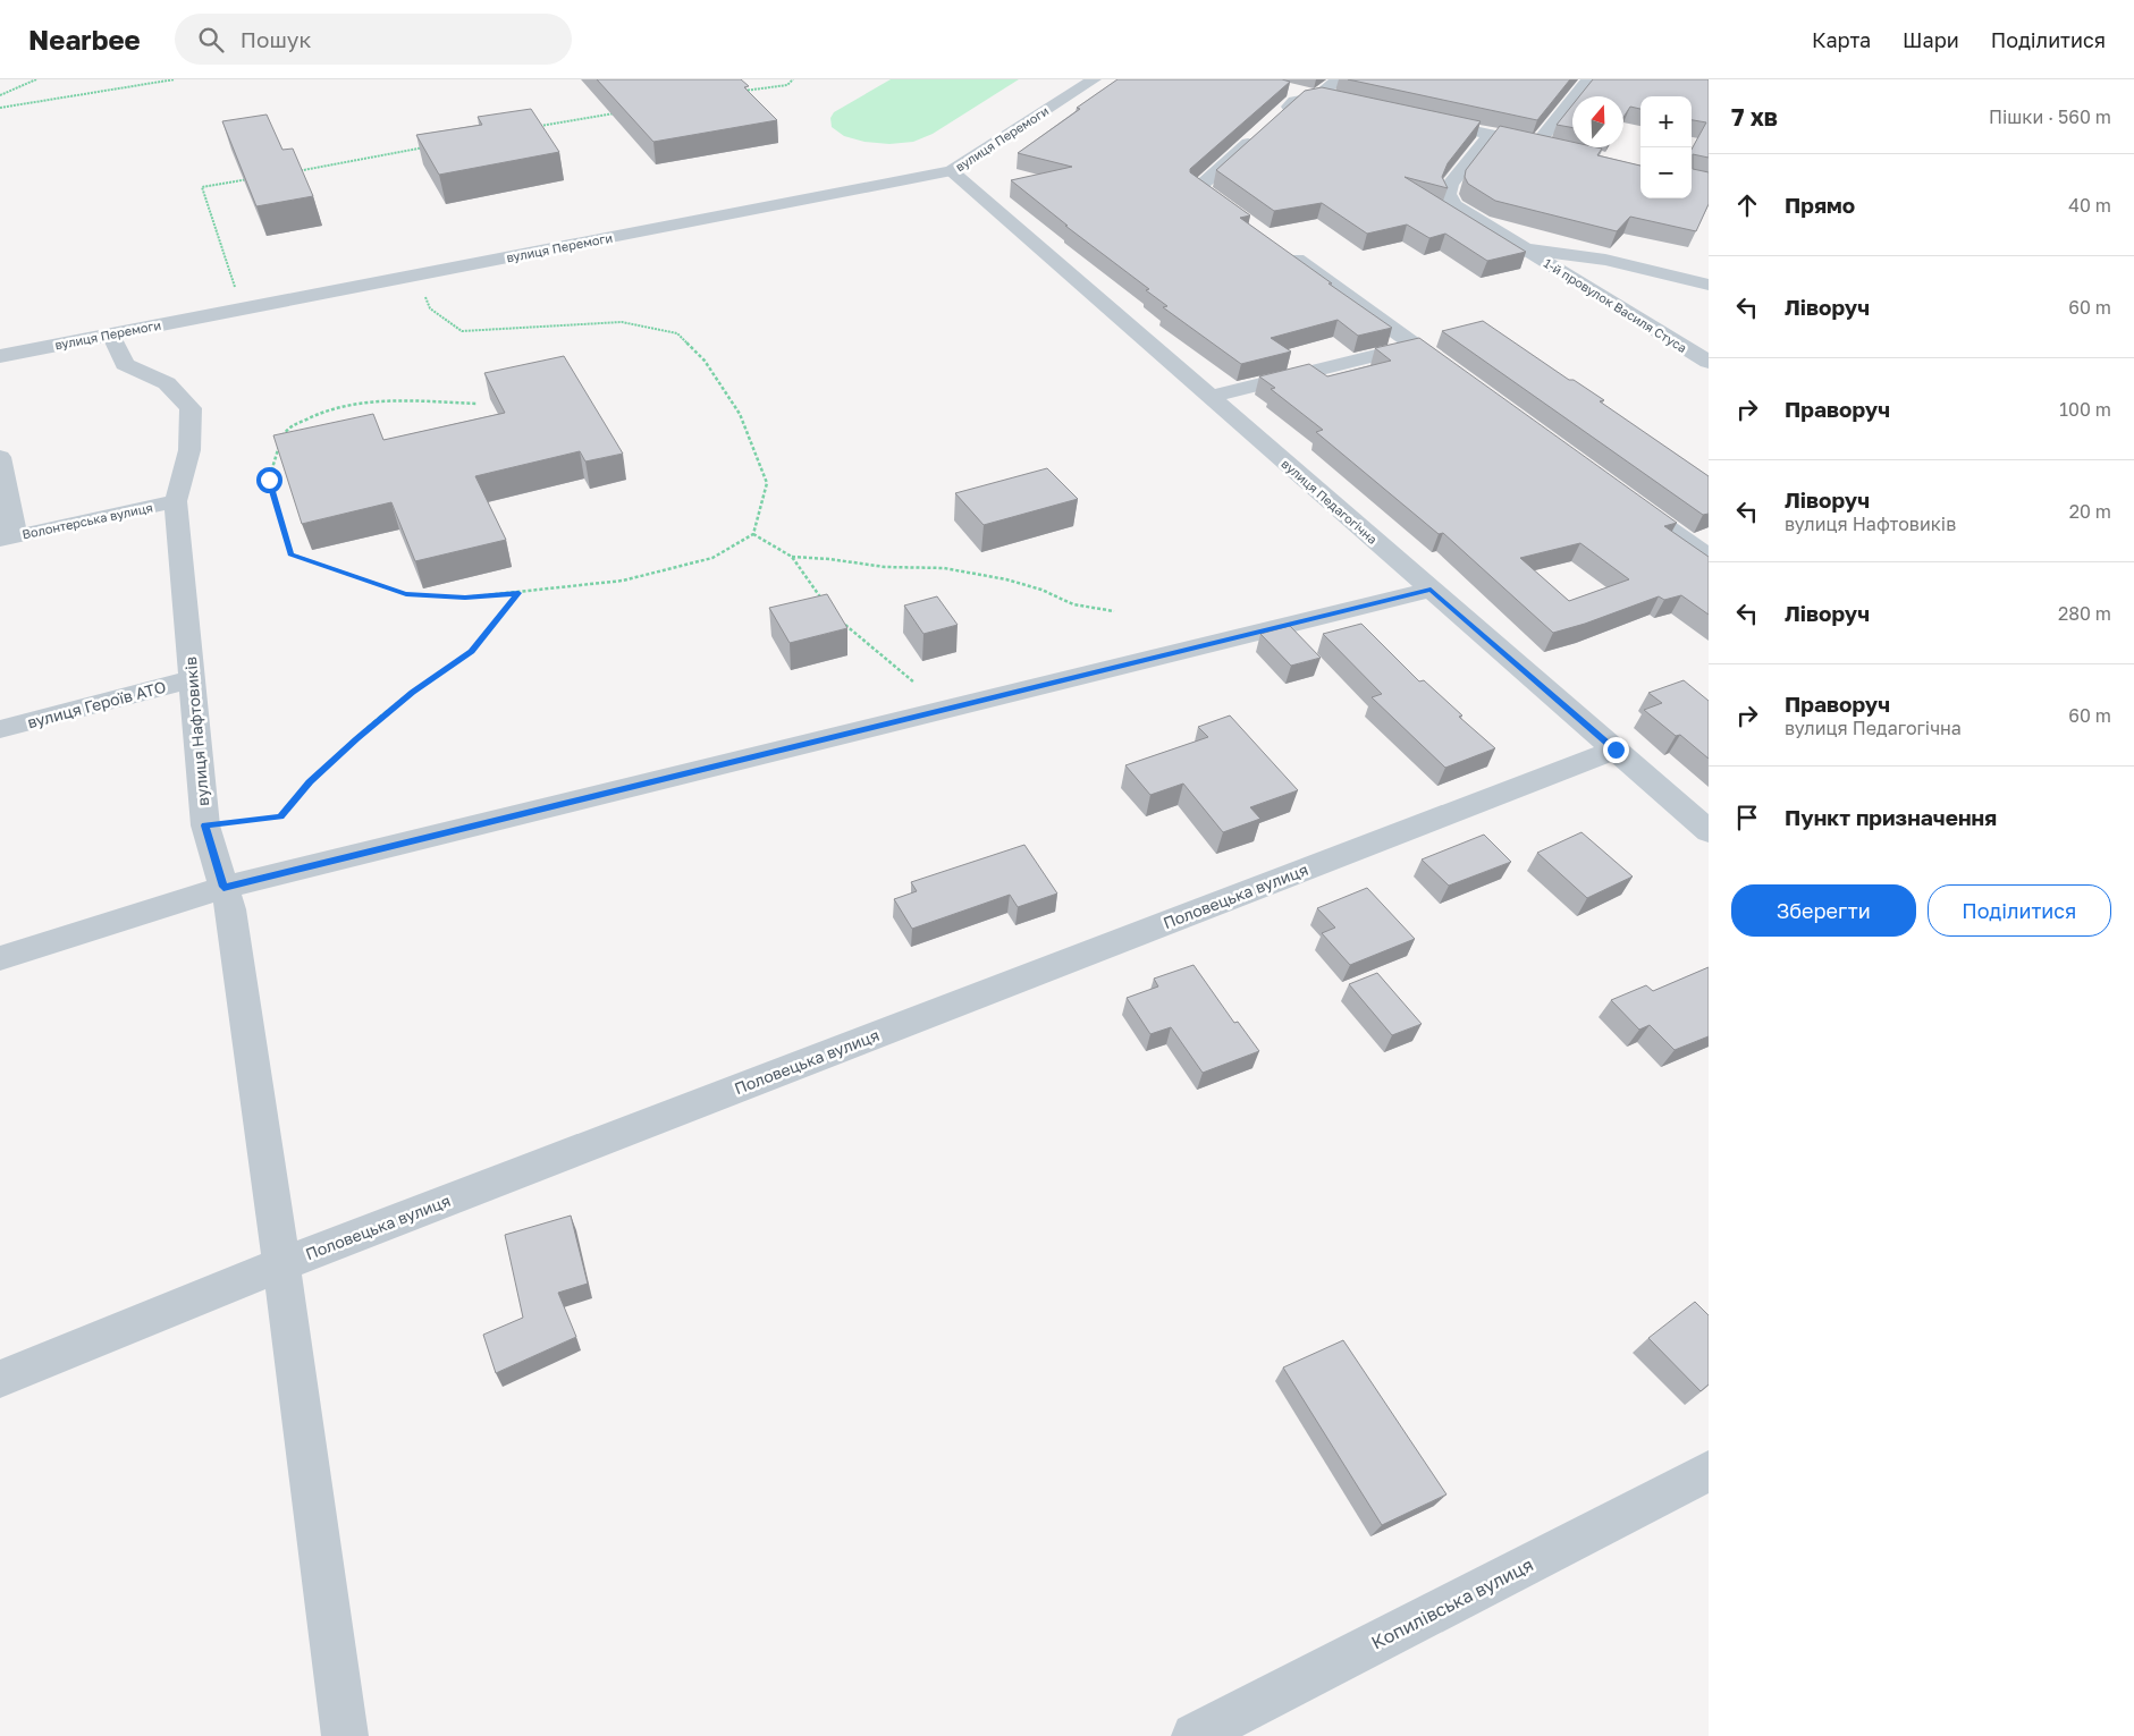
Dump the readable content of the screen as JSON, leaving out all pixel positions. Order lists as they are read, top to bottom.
{
  "streets": {
    "street": [
      "вулиця Перемоги",
      "1-й провулок Василя Стуса",
      "вулиця Педагогічна",
      "Волонтерська вулиця",
      "вулиця Героїв АТО",
      "вулиця Нафтовиків",
      "Половецька вулиця",
      "Копилівська вулиця"
    ]
  },
  "crossings": [
    ["вулиця Перемоги", "вулиця Педагогічна"],
    ["вулиця Перемоги", "вулиця Нафтовиків"],
    ["вулиця Педагогічна", "Половецька вулиця"],
    ["Волонтерська вулиця", "вулиця Нафтовиків"],
    ["вулиця Героїв АТО", "вулиця Нафтовиків"],
    ["вулиця Нафтовиків", "Половецька вулиця"]
  ],
  "north": "top",
  "page": {
    "header": "Nearbee",
    "search": "Пошук",
    "nav": ["Карта", "Шари", "Поділитися"],
    "heading": ["7 хв", "Пішки · 560 m"],
    "map_buttons": ["+", "−"],
    "list": [
      ["Прямо", "40 m"],
      ["Ліворуч", "60 m"],
      ["Праворуч", "100 m"],
      ["Ліворуч", "вулиця Нафтовиків", "20 m"],
      ["Ліворуч", "280 m"],
      ["Праворуч", "вулиця Педагогічна", "60 m"],
      "Пункт призначення"
    ],
    "buttons": ["Зберегти", "Поділитися"]
  }
}
